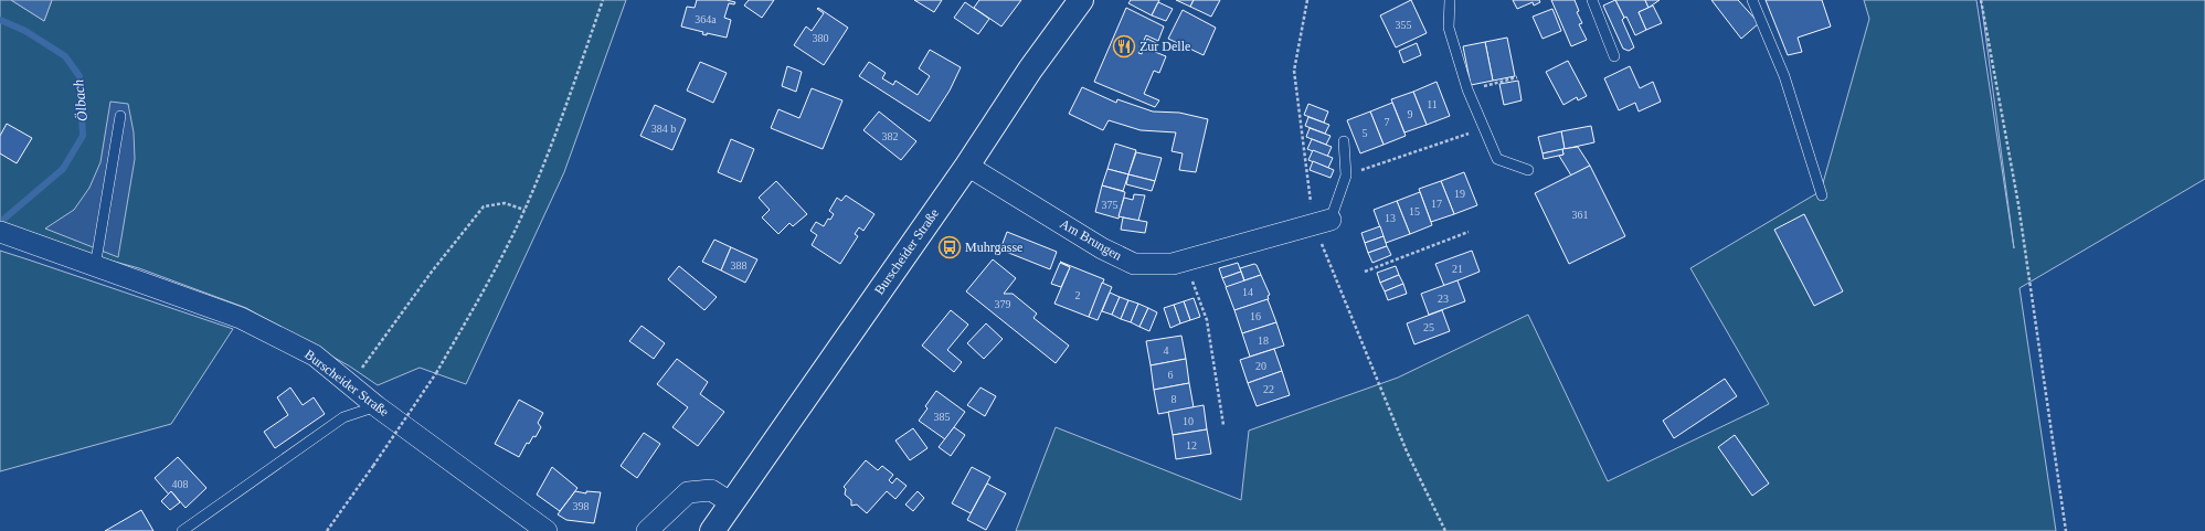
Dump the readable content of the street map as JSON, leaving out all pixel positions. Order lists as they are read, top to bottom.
{
  "streets": {
    "main road": ["Burscheider Straße"],
    "street": ["Am Brungen"]
  },
  "crossings": [
    ["Am Brungen", "Burscheider Straße"]
  ],
  "water": ["Ölbach"],
  "places": {
    "restaurant": ["Zur Delle"],
    "bus stop": ["Muhrgasse"]
  },
  "house_numbers": [
    "364a",
    "355",
    "380",
    "11",
    "9",
    "7",
    "384 b",
    "5",
    "382",
    "19",
    "17",
    "375",
    "15",
    "361",
    "13",
    "388",
    "21",
    "14",
    "2",
    "23",
    "379",
    "16",
    "25",
    "18",
    "4",
    "20",
    "6",
    "22",
    "8",
    "385",
    "10",
    "12",
    "408",
    "398"
  ]
}
